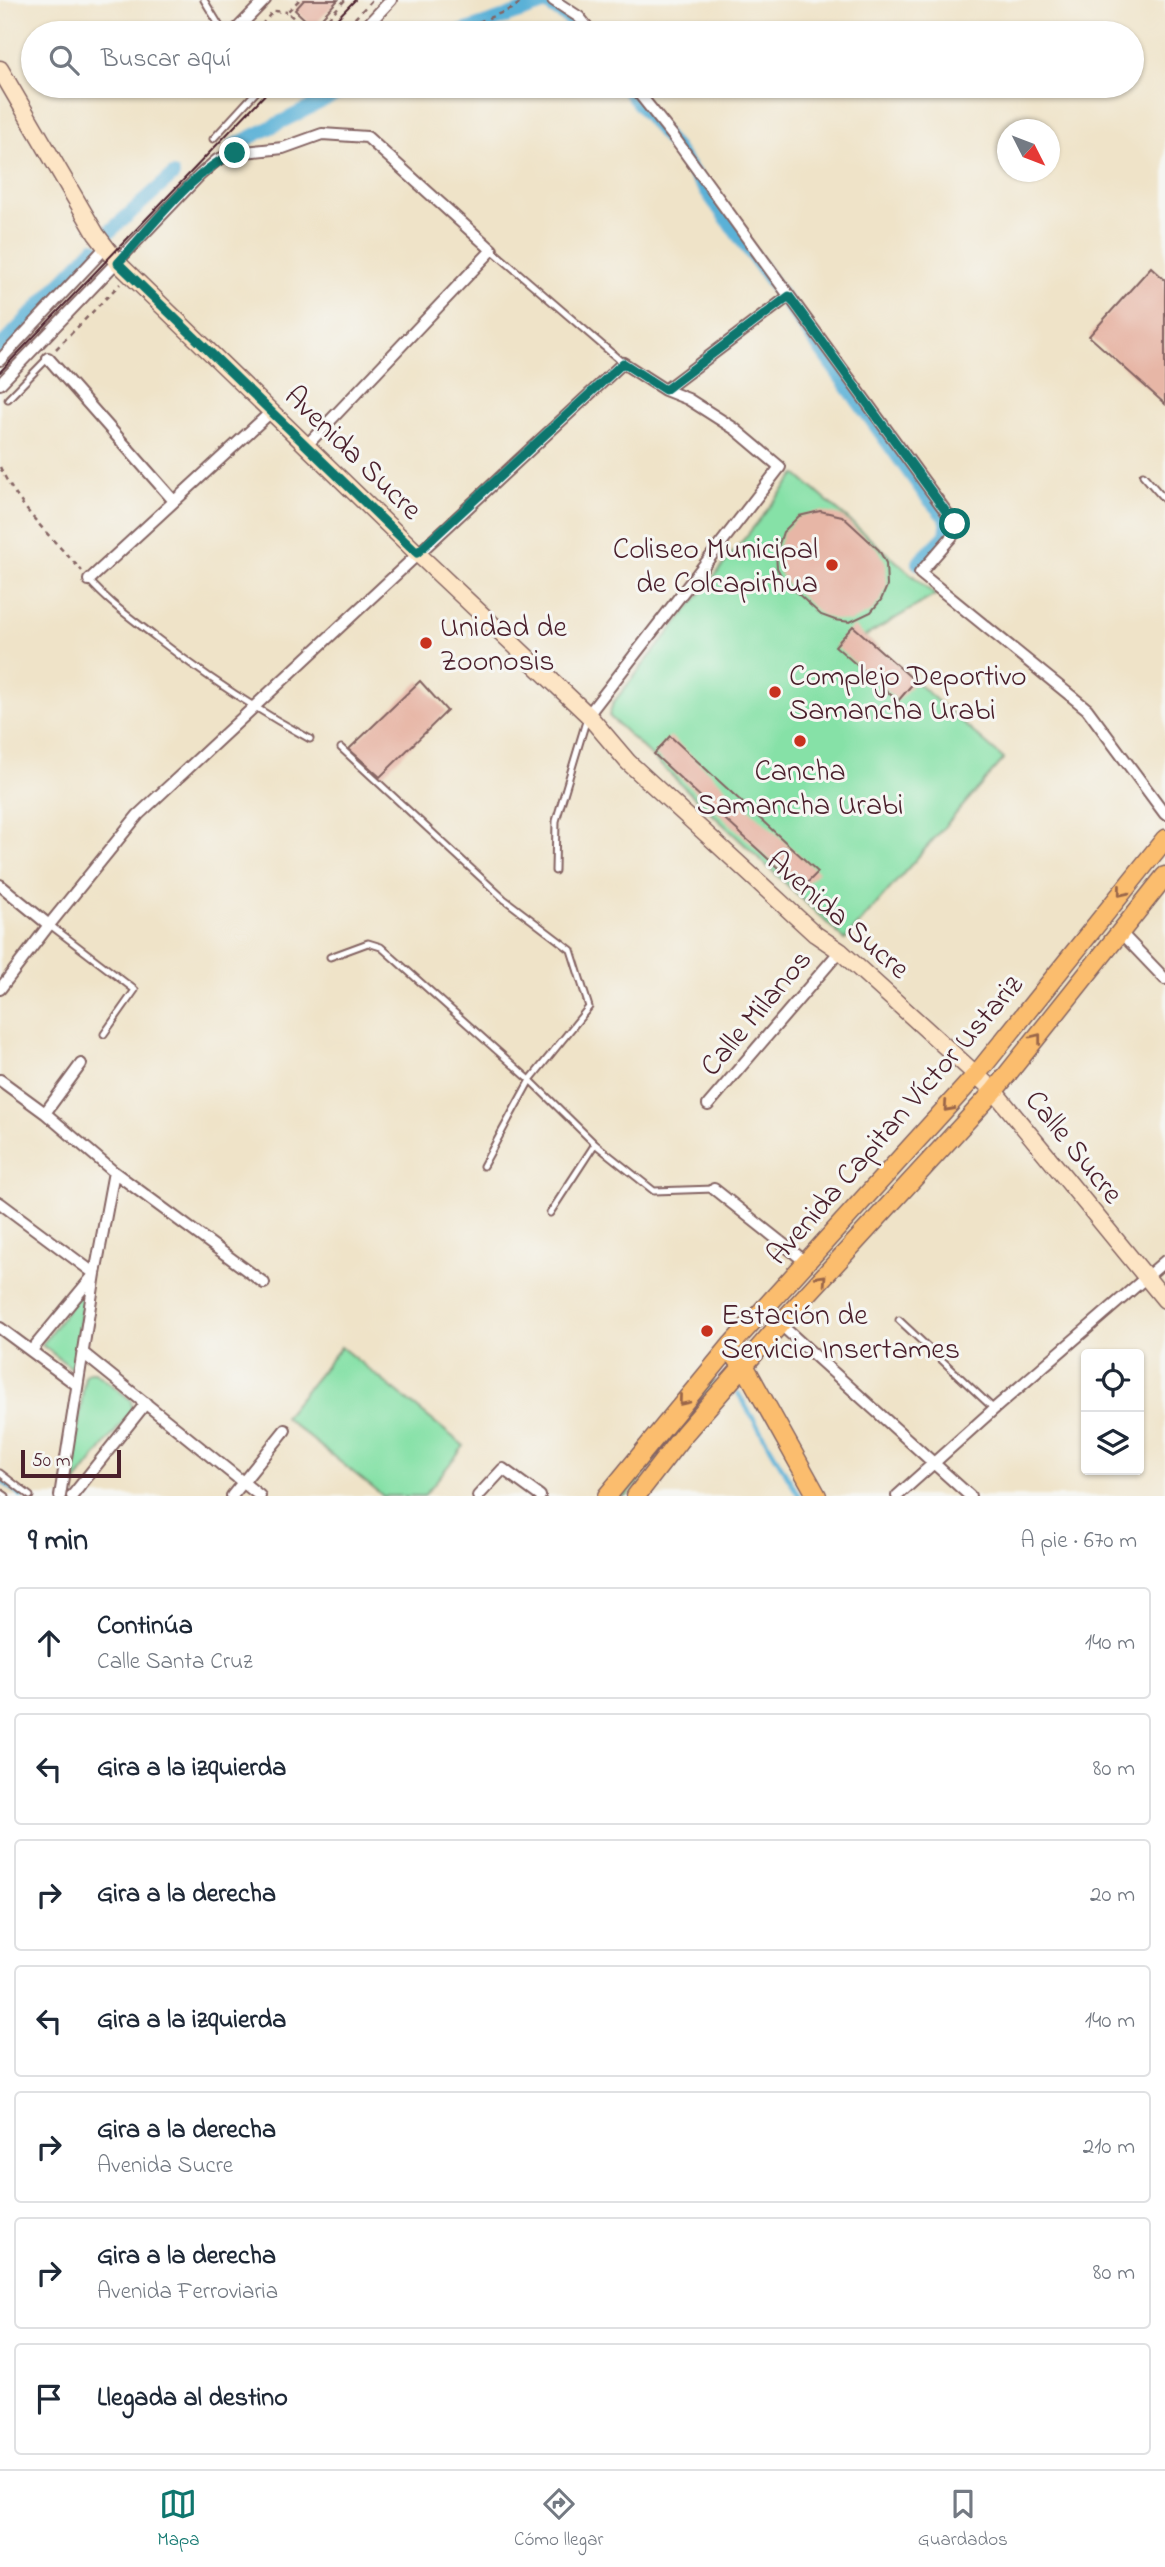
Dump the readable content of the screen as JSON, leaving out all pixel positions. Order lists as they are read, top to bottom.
{
  "streets": {
    "main road": ["Avenida Capitan Víctor Ustariz"],
    "street": ["Avenida Sucre", "Calle Milanos", "Calle Sucre"]
  },
  "crossings": [
    ["Avenida Sucre", "Calle Milanos"],
    ["Avenida Sucre", "Avenida Capitan Víctor Ustariz"],
    ["Avenida Sucre", "Calle Sucre"],
    ["Avenida Capitan Víctor Ustariz", "Calle Sucre"]
  ],
  "places": [
    "Coliseo Municipal de Colcapirhua",
    "Unidad de Zoonosis",
    "Complejo Deportivo Samancha Urabi",
    "Cancha Samancha Urabi",
    "Estación de Servicio Insertames"
  ],
  "scale_bar": "50 m",
  "north": "bottom right",
  "page": {
    "search": "Buscar aquí",
    "scale": "50 m",
    "heading": ["9 min", "A pie · 670 m"],
    "list": [
      ["Continúa", "Calle Santa Cruz", "140 m"],
      ["Gira a la izquierda", "80 m"],
      ["Gira a la derecha", "20 m"],
      ["Gira a la izquierda", "140 m"],
      ["Gira a la derecha", "Avenida Sucre", "210 m"],
      ["Gira a la derecha", "Avenida Ferroviaria", "80 m"],
      "Llegada al destino"
    ],
    "nav": ["Mapa", "Cómo llegar", "Guardados"]
  }
}
